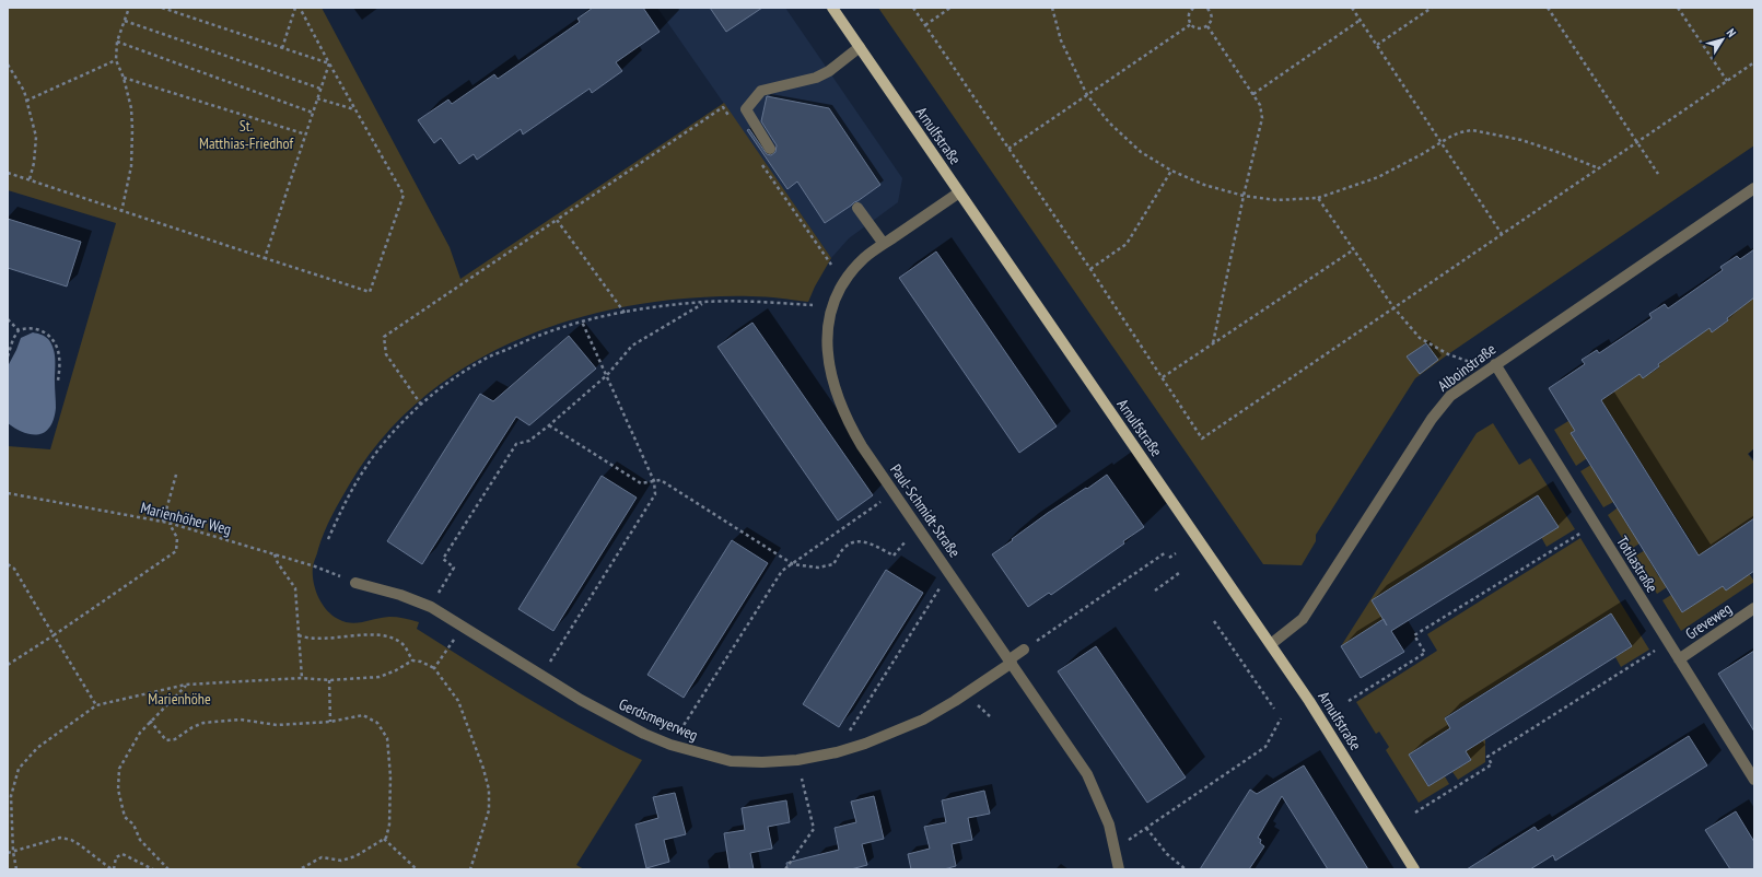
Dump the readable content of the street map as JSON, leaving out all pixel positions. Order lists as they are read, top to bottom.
{
  "streets": {
    "main road": ["Arnulfstraße"],
    "street": [
      "Alboinstraße",
      "Paul-Schmidt-Straße",
      "Totilastraße",
      "Greveweg",
      "Gerdsmeyerweg"
    ],
    "path": ["Marienhöher Weg"]
  },
  "crossings": [
    ["Arnulfstraße", "Alboinstraße"],
    ["Arnulfstraße", "Paul-Schmidt-Straße"],
    ["Alboinstraße", "Totilastraße"],
    ["Paul-Schmidt-Straße", "Gerdsmeyerweg"],
    ["Marienhöher Weg", "Gerdsmeyerweg"],
    ["Totilastraße", "Greveweg"]
  ],
  "parks": ["St. Matthias-Friedhof", "Marienhöhe"],
  "north": "top right"
}
